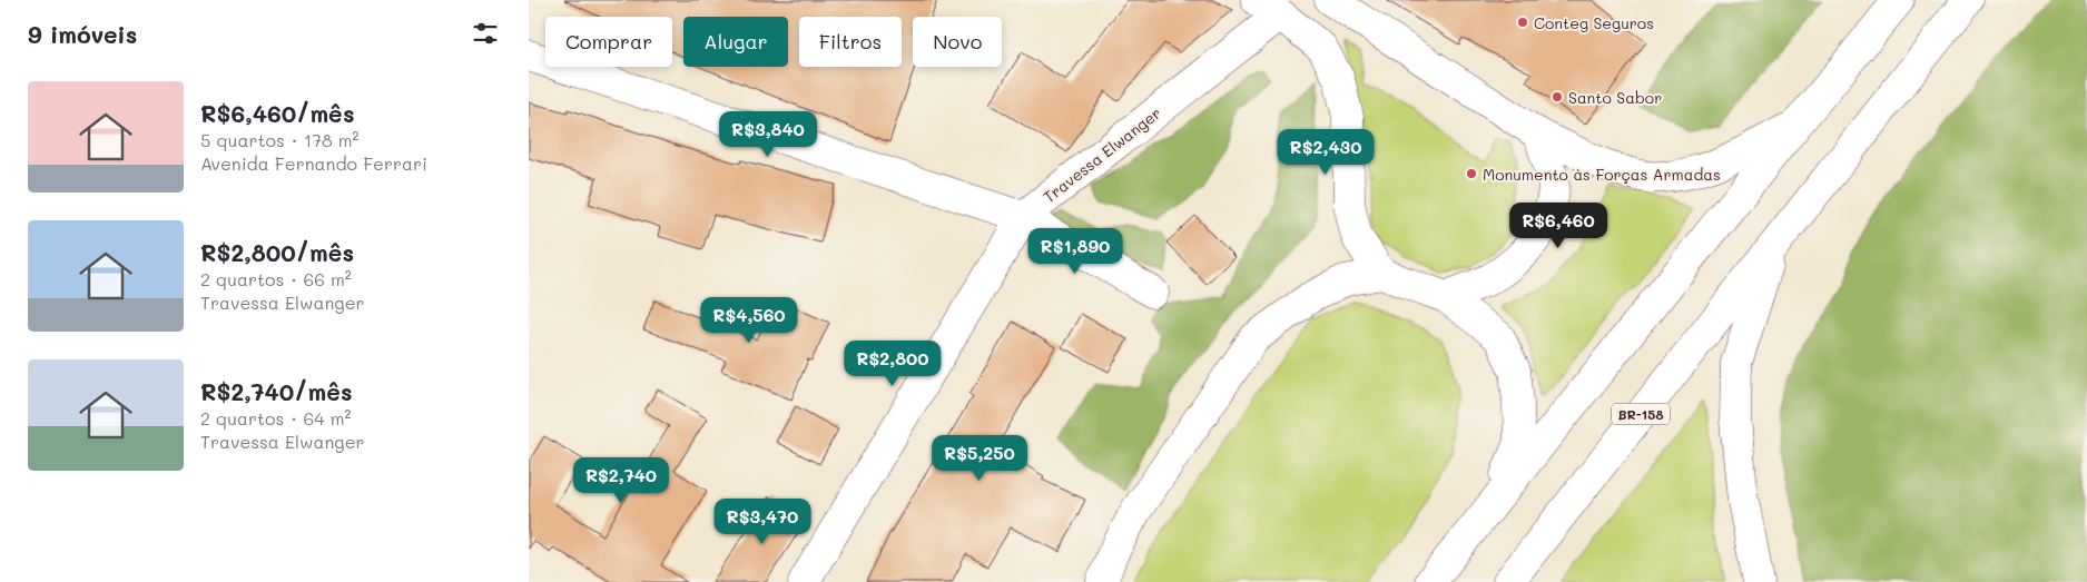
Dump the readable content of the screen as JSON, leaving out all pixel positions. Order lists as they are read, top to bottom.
{
  "streets": {
    "main road": ["Travessa Elwanger", "BR-158"]
  },
  "places": ["Conteg Seguros", "Santo Sabor", "Monumento às Forças Armadas"],
  "page": {
    "heading": "9 imóveis",
    "chip": [
      "Comprar",
      "Alugar",
      "Filtros",
      "Novo"
    ],
    "list": [
      {
        "name": "R$6,460/mês",
        "note": "5 quartos · 178 m² · Avenida Fernando Ferrari"
      },
      {
        "name": "R$2,800/mês",
        "note": "2 quartos · 66 m² · Travessa Elwanger"
      },
      {
        "name": "R$2,740/mês",
        "note": "2 quartos · 64 m² · Travessa Elwanger"
      }
    ],
    "price": [
      "R$3,840",
      "R$2,430",
      "R$6,460",
      "R$1,890",
      "R$4,560",
      "R$2,800",
      "R$5,250",
      "R$2,740",
      "R$3,470"
    ]
  }
}
